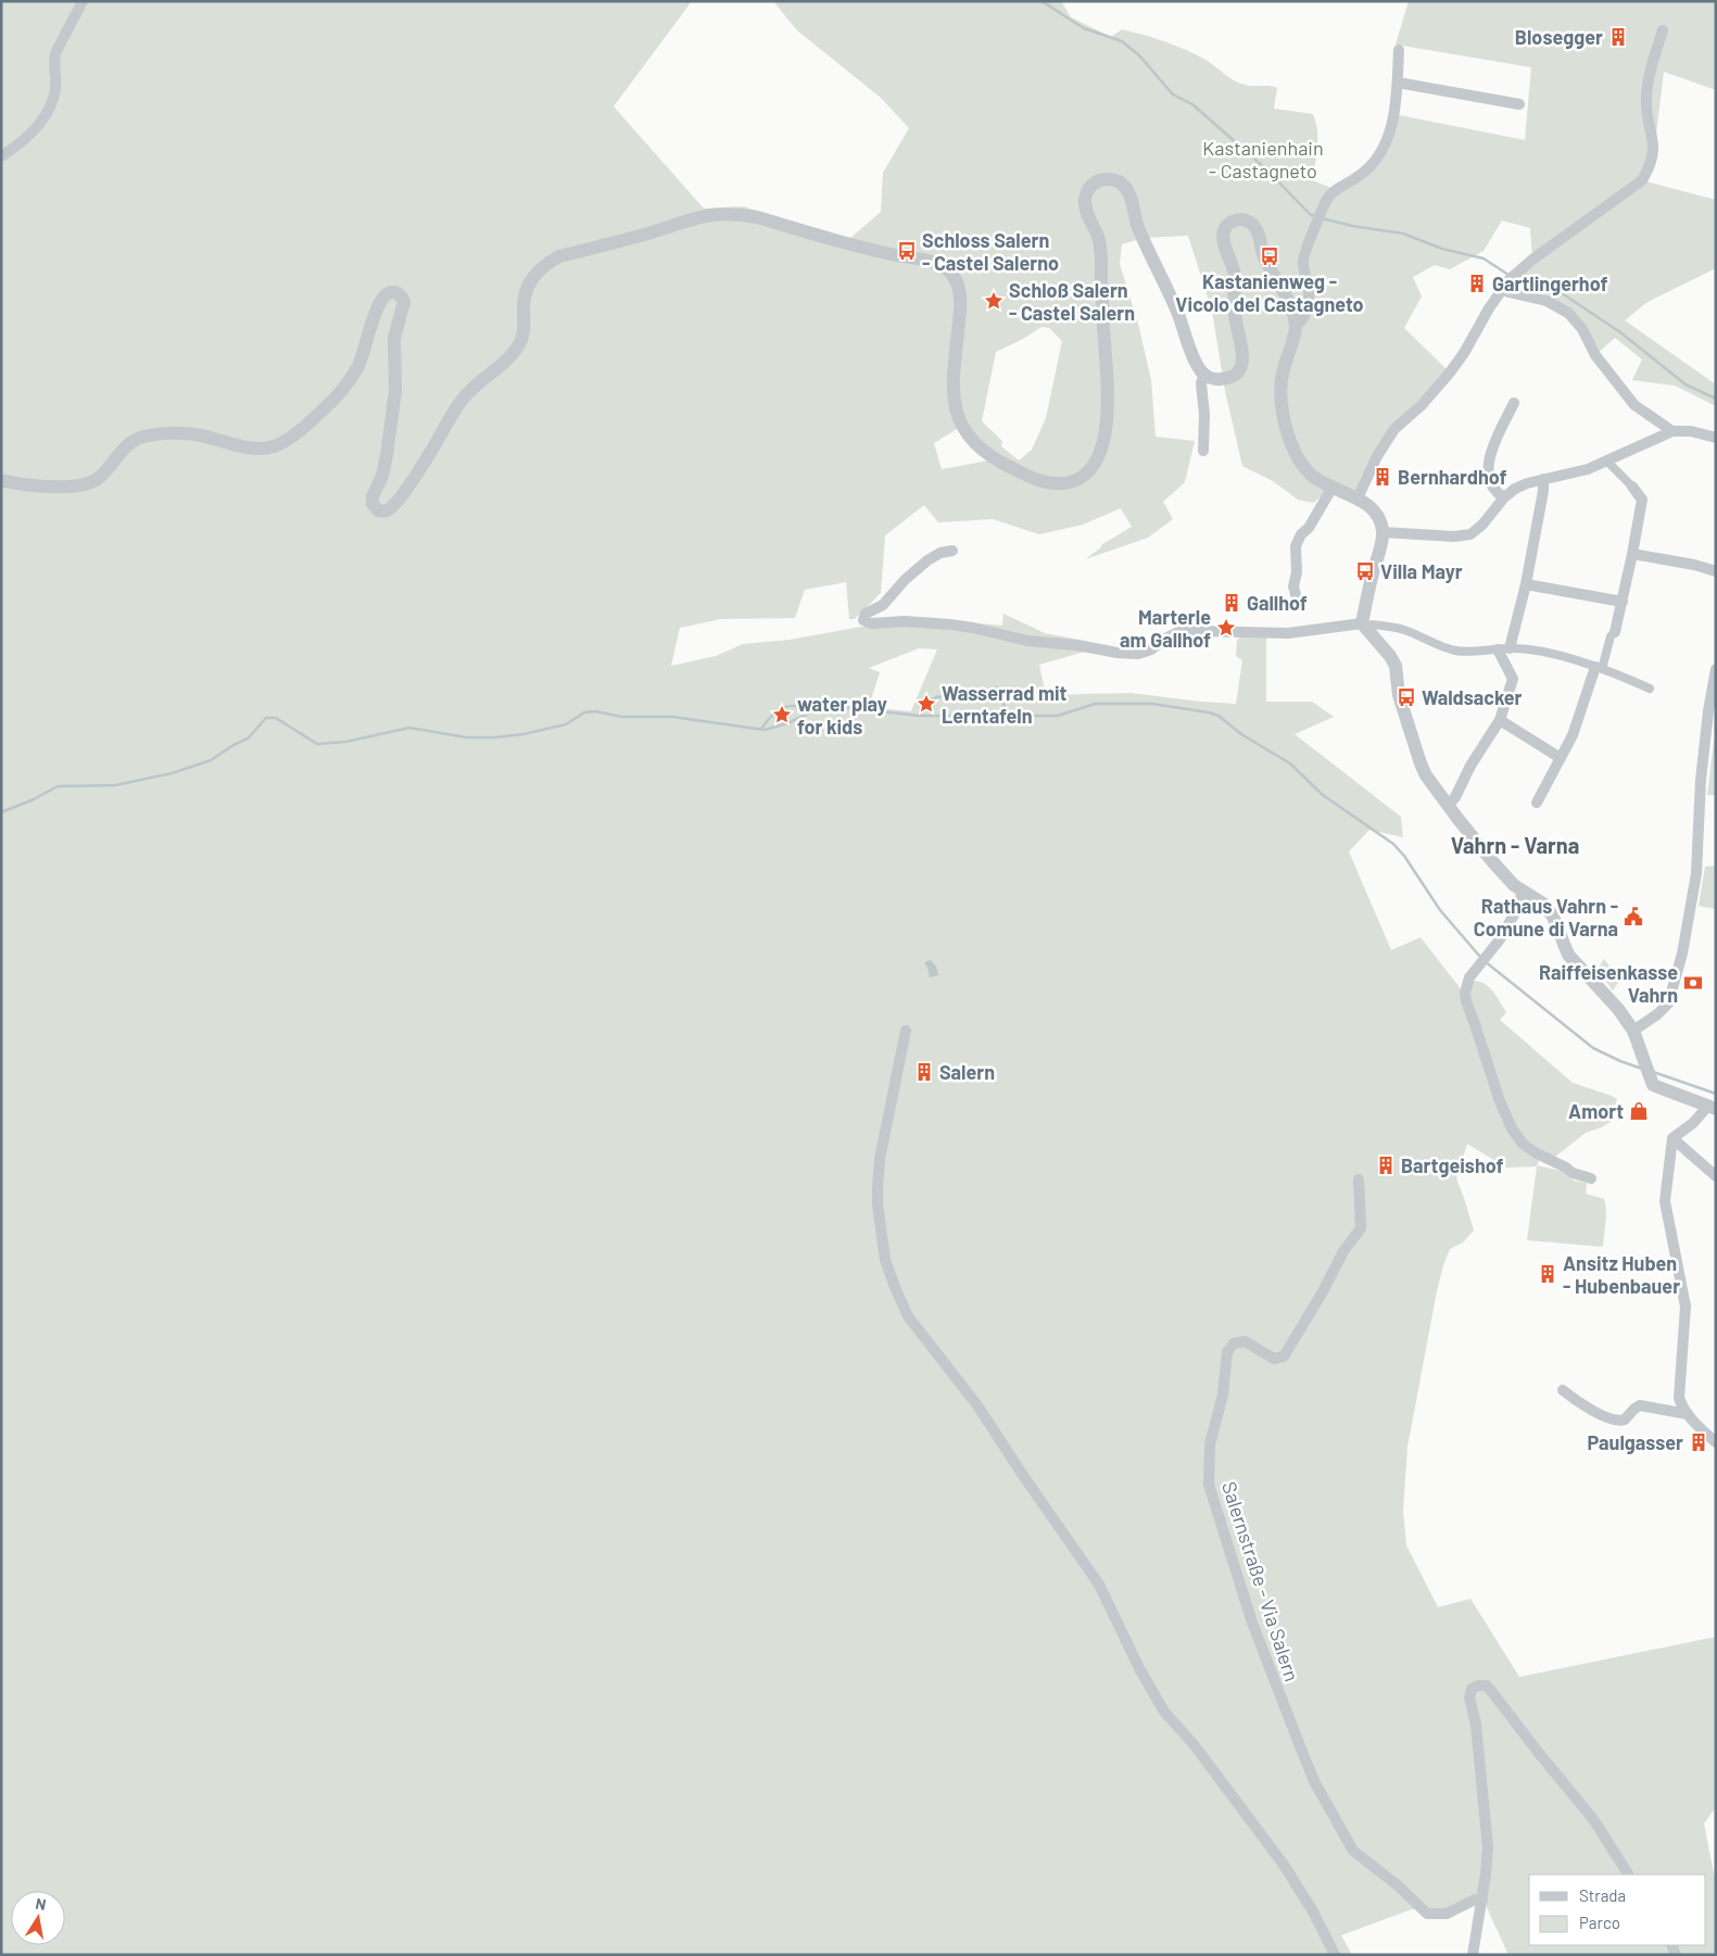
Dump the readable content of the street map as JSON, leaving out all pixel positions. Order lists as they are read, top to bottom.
{
  "streets": {
    "street": ["Salernstraße - Via Salern"]
  },
  "districts": ["Vahrn - Varna"],
  "parks": ["Kastanienhain - Castagneto"],
  "places": {
    "building": [
      "Blosegger",
      "Gartlingerhof",
      "Bernhardhof",
      "Gallhof",
      "Salern",
      "Bartgeishof",
      "Ansitz Huben - Hubenbauer",
      "Paulgasser"
    ],
    "bus stop": [
      "Schloss Salern - Castel Salerno",
      "Kastanienweg - Vicolo del Castagneto",
      "Villa Mayr",
      "Waldsacker"
    ],
    "place": [
      "Schloß Salern - Castel Salern",
      "Marterle am Gallhof",
      "Wasserrad mit Lerntafeln",
      "water play for kids"
    ],
    "public building": ["Rathaus Vahrn - Comune di Varna"],
    "bank": ["Raiffeisenkasse Vahrn"],
    "shop": ["Amort"]
  },
  "legend": ["Strada", "Parco"],
  "north": "top"
}
